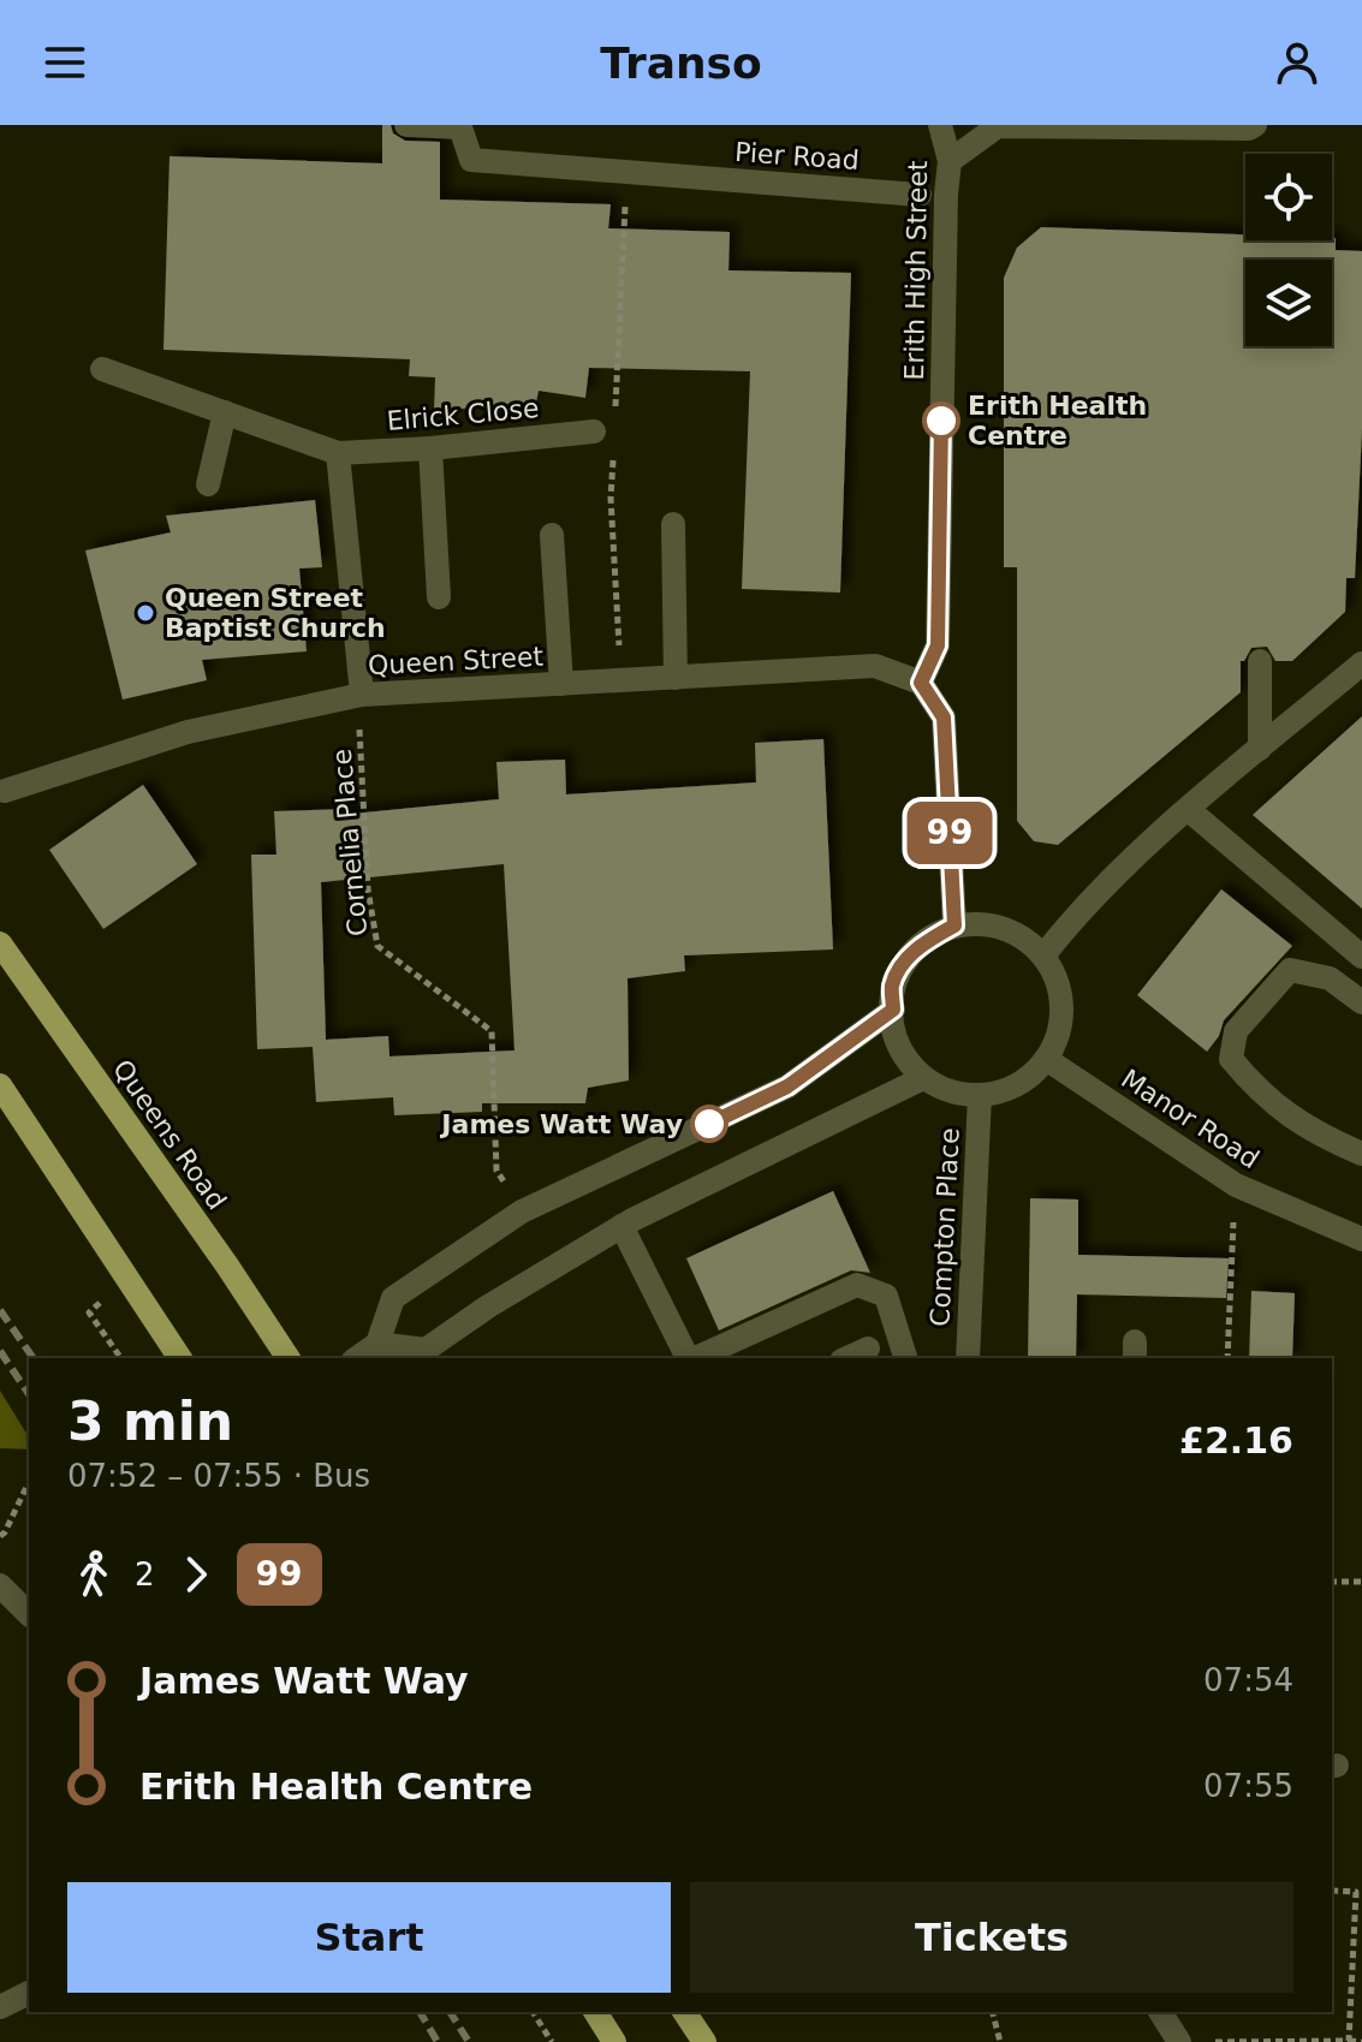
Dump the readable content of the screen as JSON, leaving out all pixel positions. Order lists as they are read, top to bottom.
{
  "streets": {
    "main road": ["Queens Road"],
    "street": [
      "Pier Road",
      "Erith High Street",
      "Elrick Close",
      "Queen Street",
      "Manor Road",
      "Compton Place"
    ],
    "path": ["Cornelia Place"]
  },
  "crossings": [
    ["Erith High Street", "Queen Street"],
    ["Queen Street", "Cornelia Place"],
    ["Manor Road", "Compton Place"]
  ],
  "places": ["Erith Health Centre", "Queen Street Baptist Church", "James Watt Way"],
  "lines": ["bus line 99"],
  "page": {
    "header": "Transo",
    "on_map": "99",
    "heading": ["3 min", "07:52 – 07:55 · Bus", "£2.16"],
    "legs": ["2", "99"],
    "list": [
      {
        "name": "James Watt Way",
        "value": "07:54"
      },
      {
        "name": "Erith Health Centre",
        "value": "07:55"
      }
    ],
    "buttons": ["Start", "Tickets"]
  }
}
